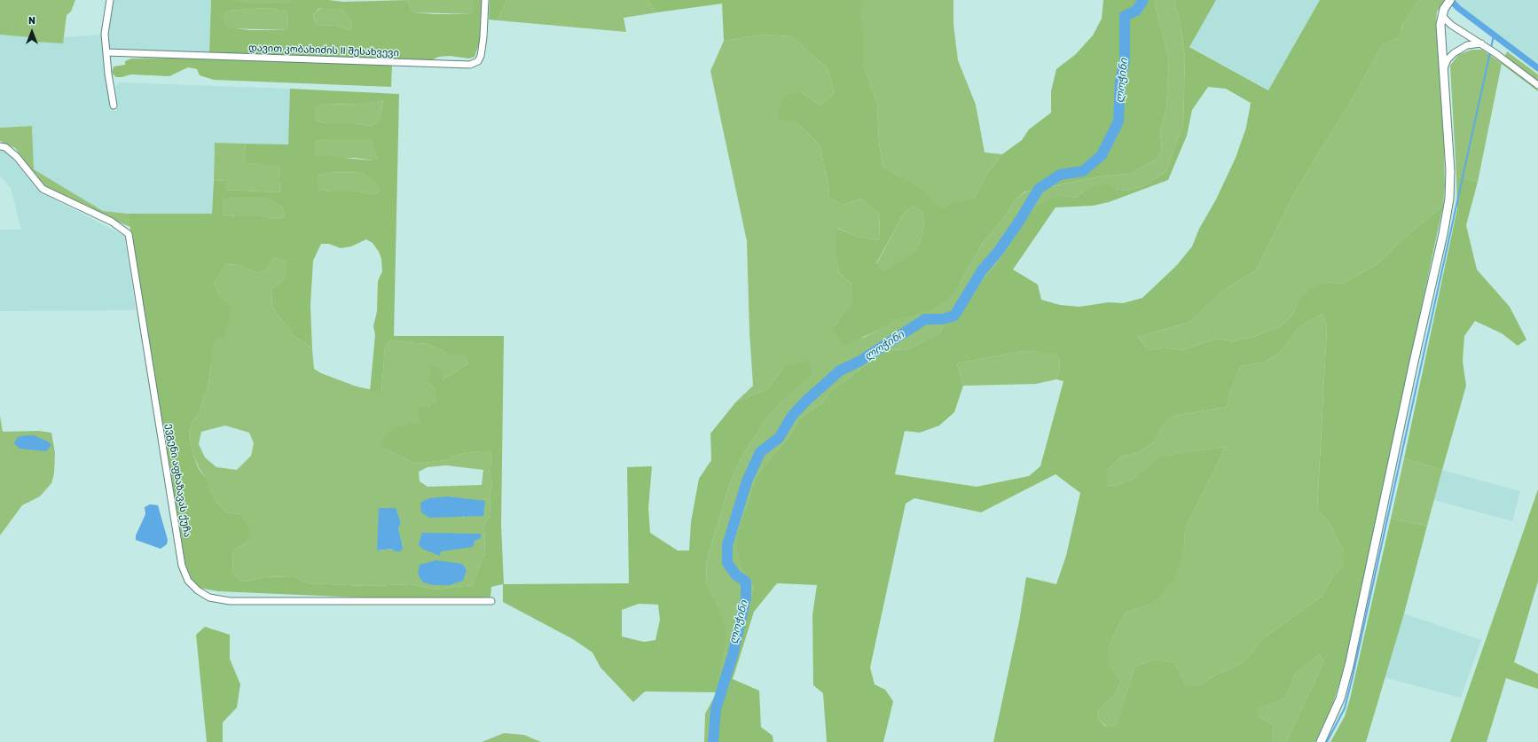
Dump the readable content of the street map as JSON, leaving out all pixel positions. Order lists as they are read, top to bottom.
{
  "streets": {
    "street": ["დავით კობახიძის II შესახვევი", "ევგენი აფხაზავას ქუჩა"]
  },
  "water": ["ლოჭინი"],
  "north": "top"
}
